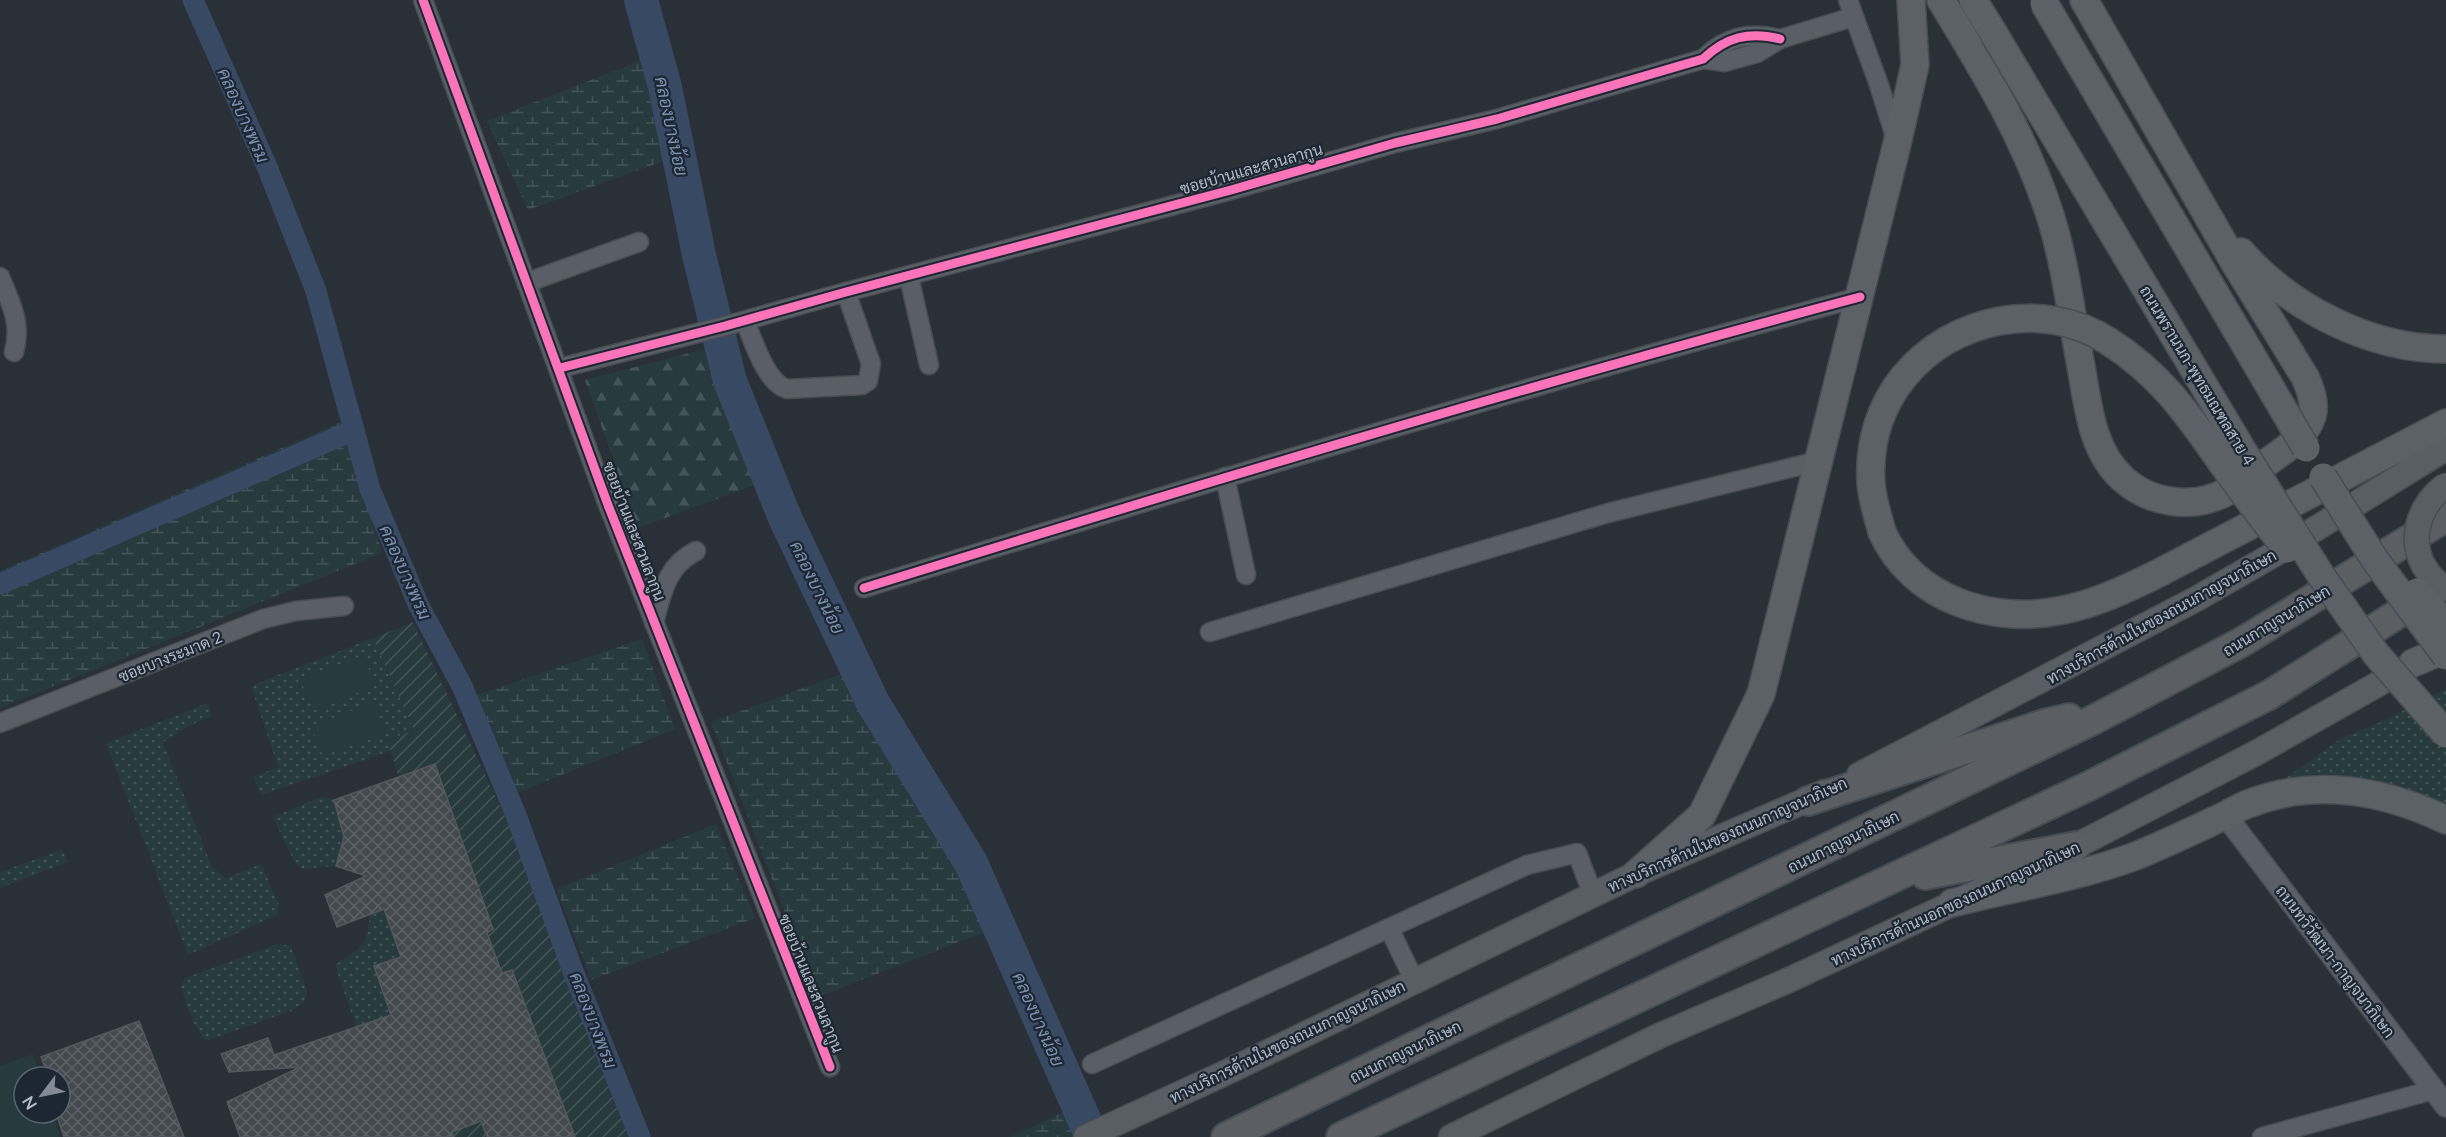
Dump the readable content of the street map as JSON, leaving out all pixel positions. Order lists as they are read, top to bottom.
{
  "streets": {
    "highway": ["ถนนกาญจนาภิเษก"],
    "main road": ["ถนนพรานนก-พุทธมณฑลสาย 4", "ทางบริการด้านในของถนนกาญจนาภิเษก", "ทางบริการด้านนอกของถนนกาญจนาภิเษก"],
    "street": ["ซอยบ้านและสวนลากูน", "ซอยบางระมาด 2", "ถนนทวีวัฒนา-กาญจนาภิเษก"]
  },
  "water": ["คลองบางพรม", "คลองบางน้อย"],
  "north": "bottom left"
}
